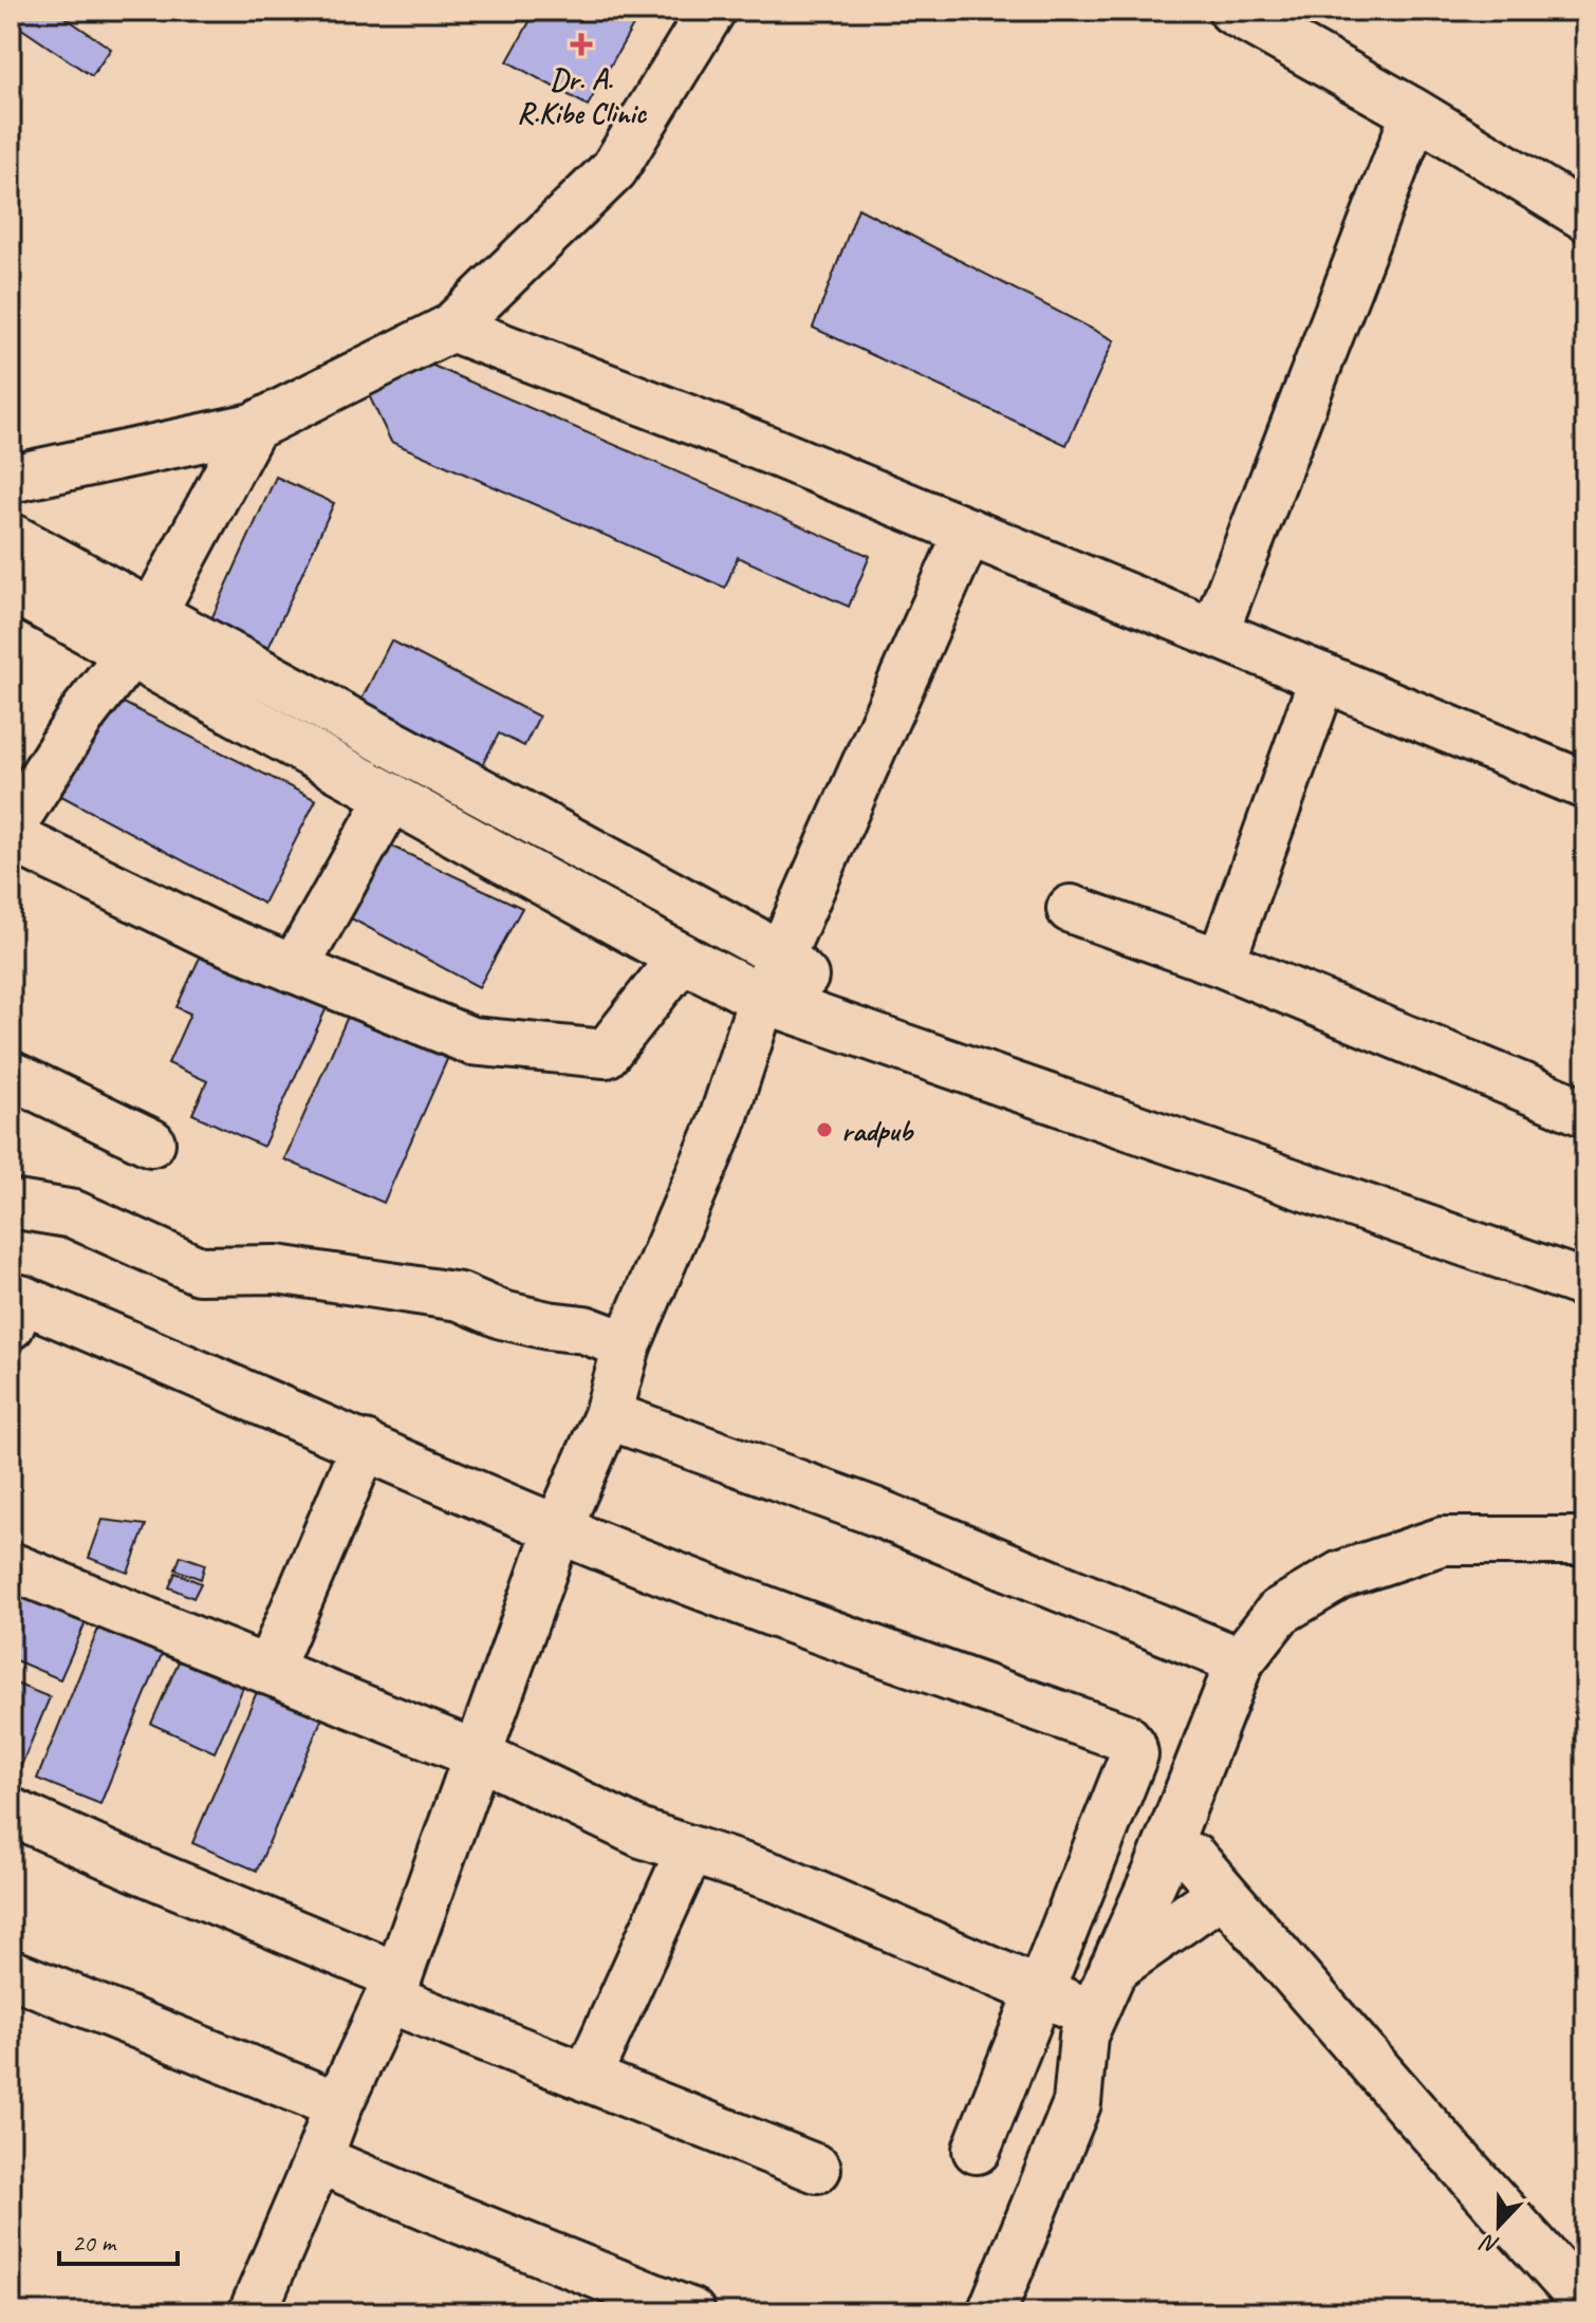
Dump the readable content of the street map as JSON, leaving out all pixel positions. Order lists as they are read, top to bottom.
{
  "places": {
    "health": ["Dr. A. R.Kibe Clinic"],
    "other": ["radpub"]
  },
  "scale_bar": "20 m",
  "north": "bottom"
}
